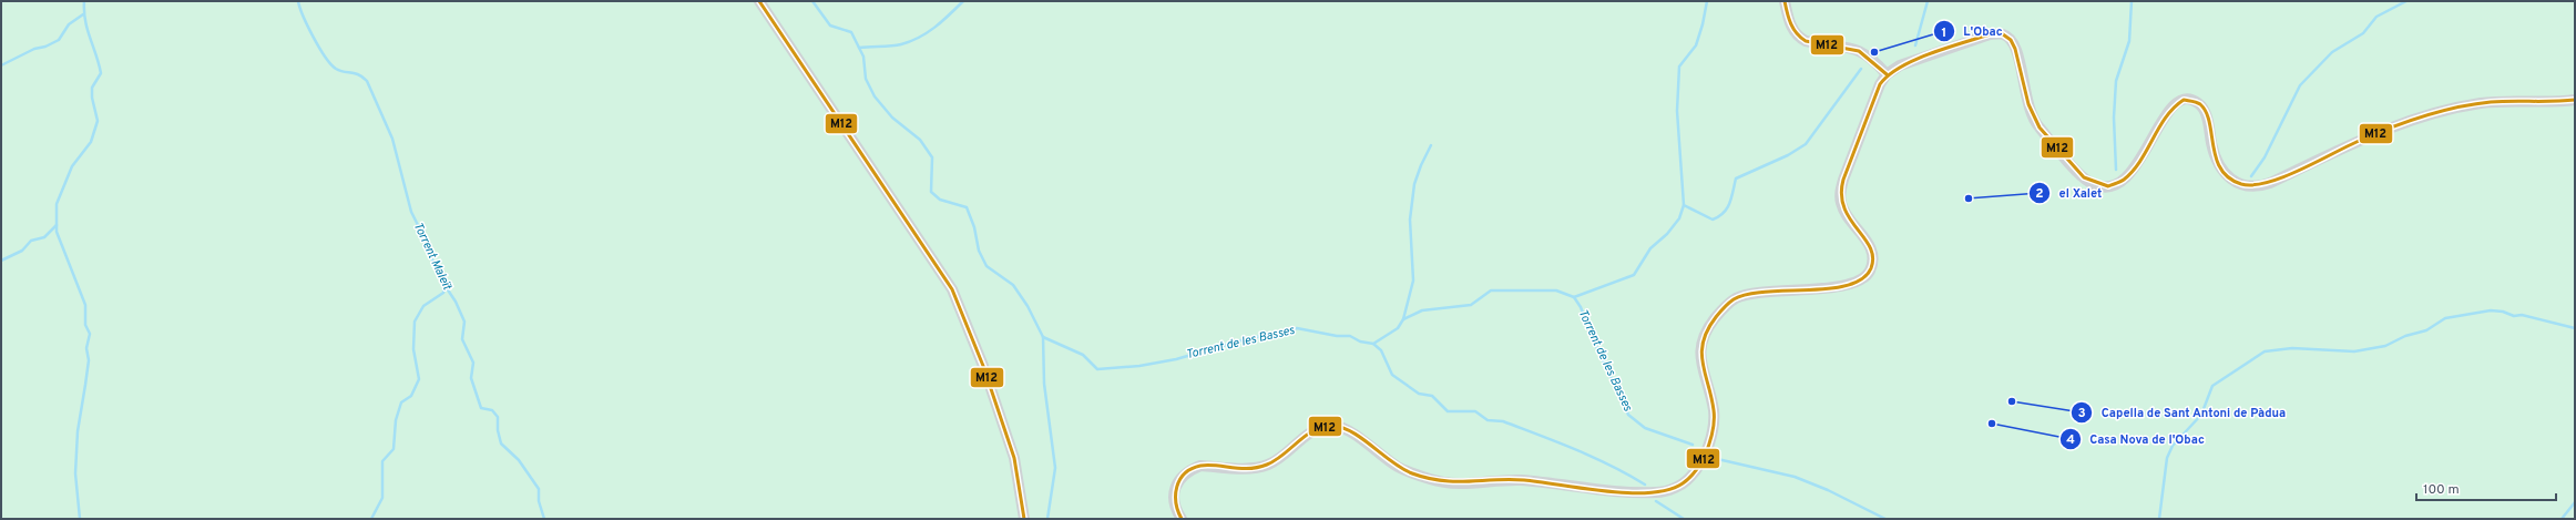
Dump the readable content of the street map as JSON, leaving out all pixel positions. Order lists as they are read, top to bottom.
{
  "water": ["Torrent Maleït", "Torrent de les Basses"],
  "places": [
    "L'Obac",
    "el Xalet",
    "Capella de Sant Antoni de Pàdua",
    "Casa Nova de l'Obac"
  ],
  "lines": ["transit line M12"],
  "scale_bar": "100 m"
}
